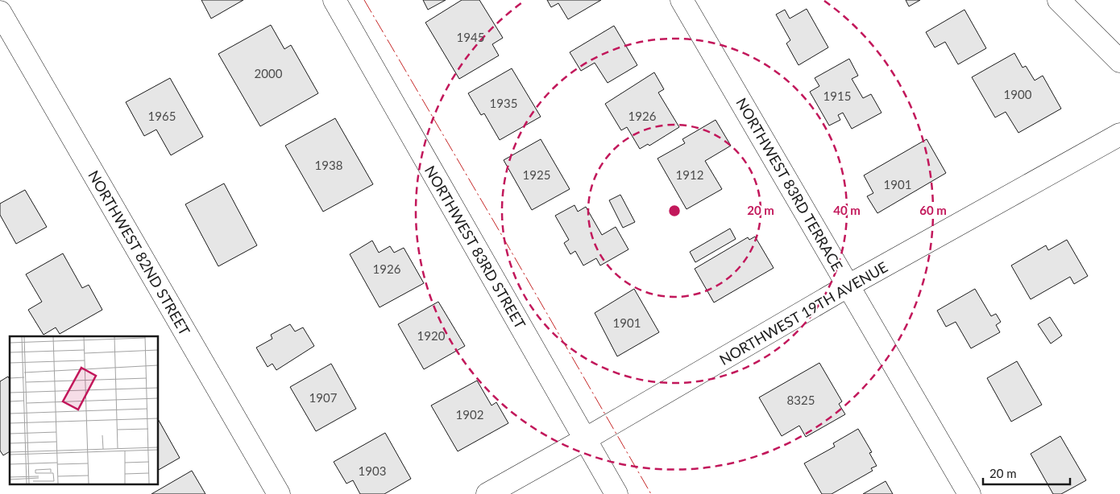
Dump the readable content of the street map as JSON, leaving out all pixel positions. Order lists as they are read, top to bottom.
{
  "streets": {
    "street": [
      "NORTHWEST 83RD TERRACE",
      "NORTHWEST 83RD STREET",
      "NORTHWEST 82ND STREET",
      "NORTHWEST 19TH AVENUE"
    ]
  },
  "crossings": [
    ["NORTHWEST 83RD TERRACE", "NORTHWEST 19TH AVENUE"],
    ["NORTHWEST 83RD STREET", "NORTHWEST 19TH AVENUE"]
  ],
  "house_numbers": [
    "1945",
    "2000",
    "1900",
    "1915",
    "1935",
    "1965",
    "1926",
    "1938",
    "1925",
    "1912",
    "1901",
    "1926",
    "1901",
    "1920",
    "1907",
    "8325",
    "1902",
    "1903"
  ],
  "scale_bar": "20 m",
  "rings": ["20 m", "40 m", "60 m"]
}
